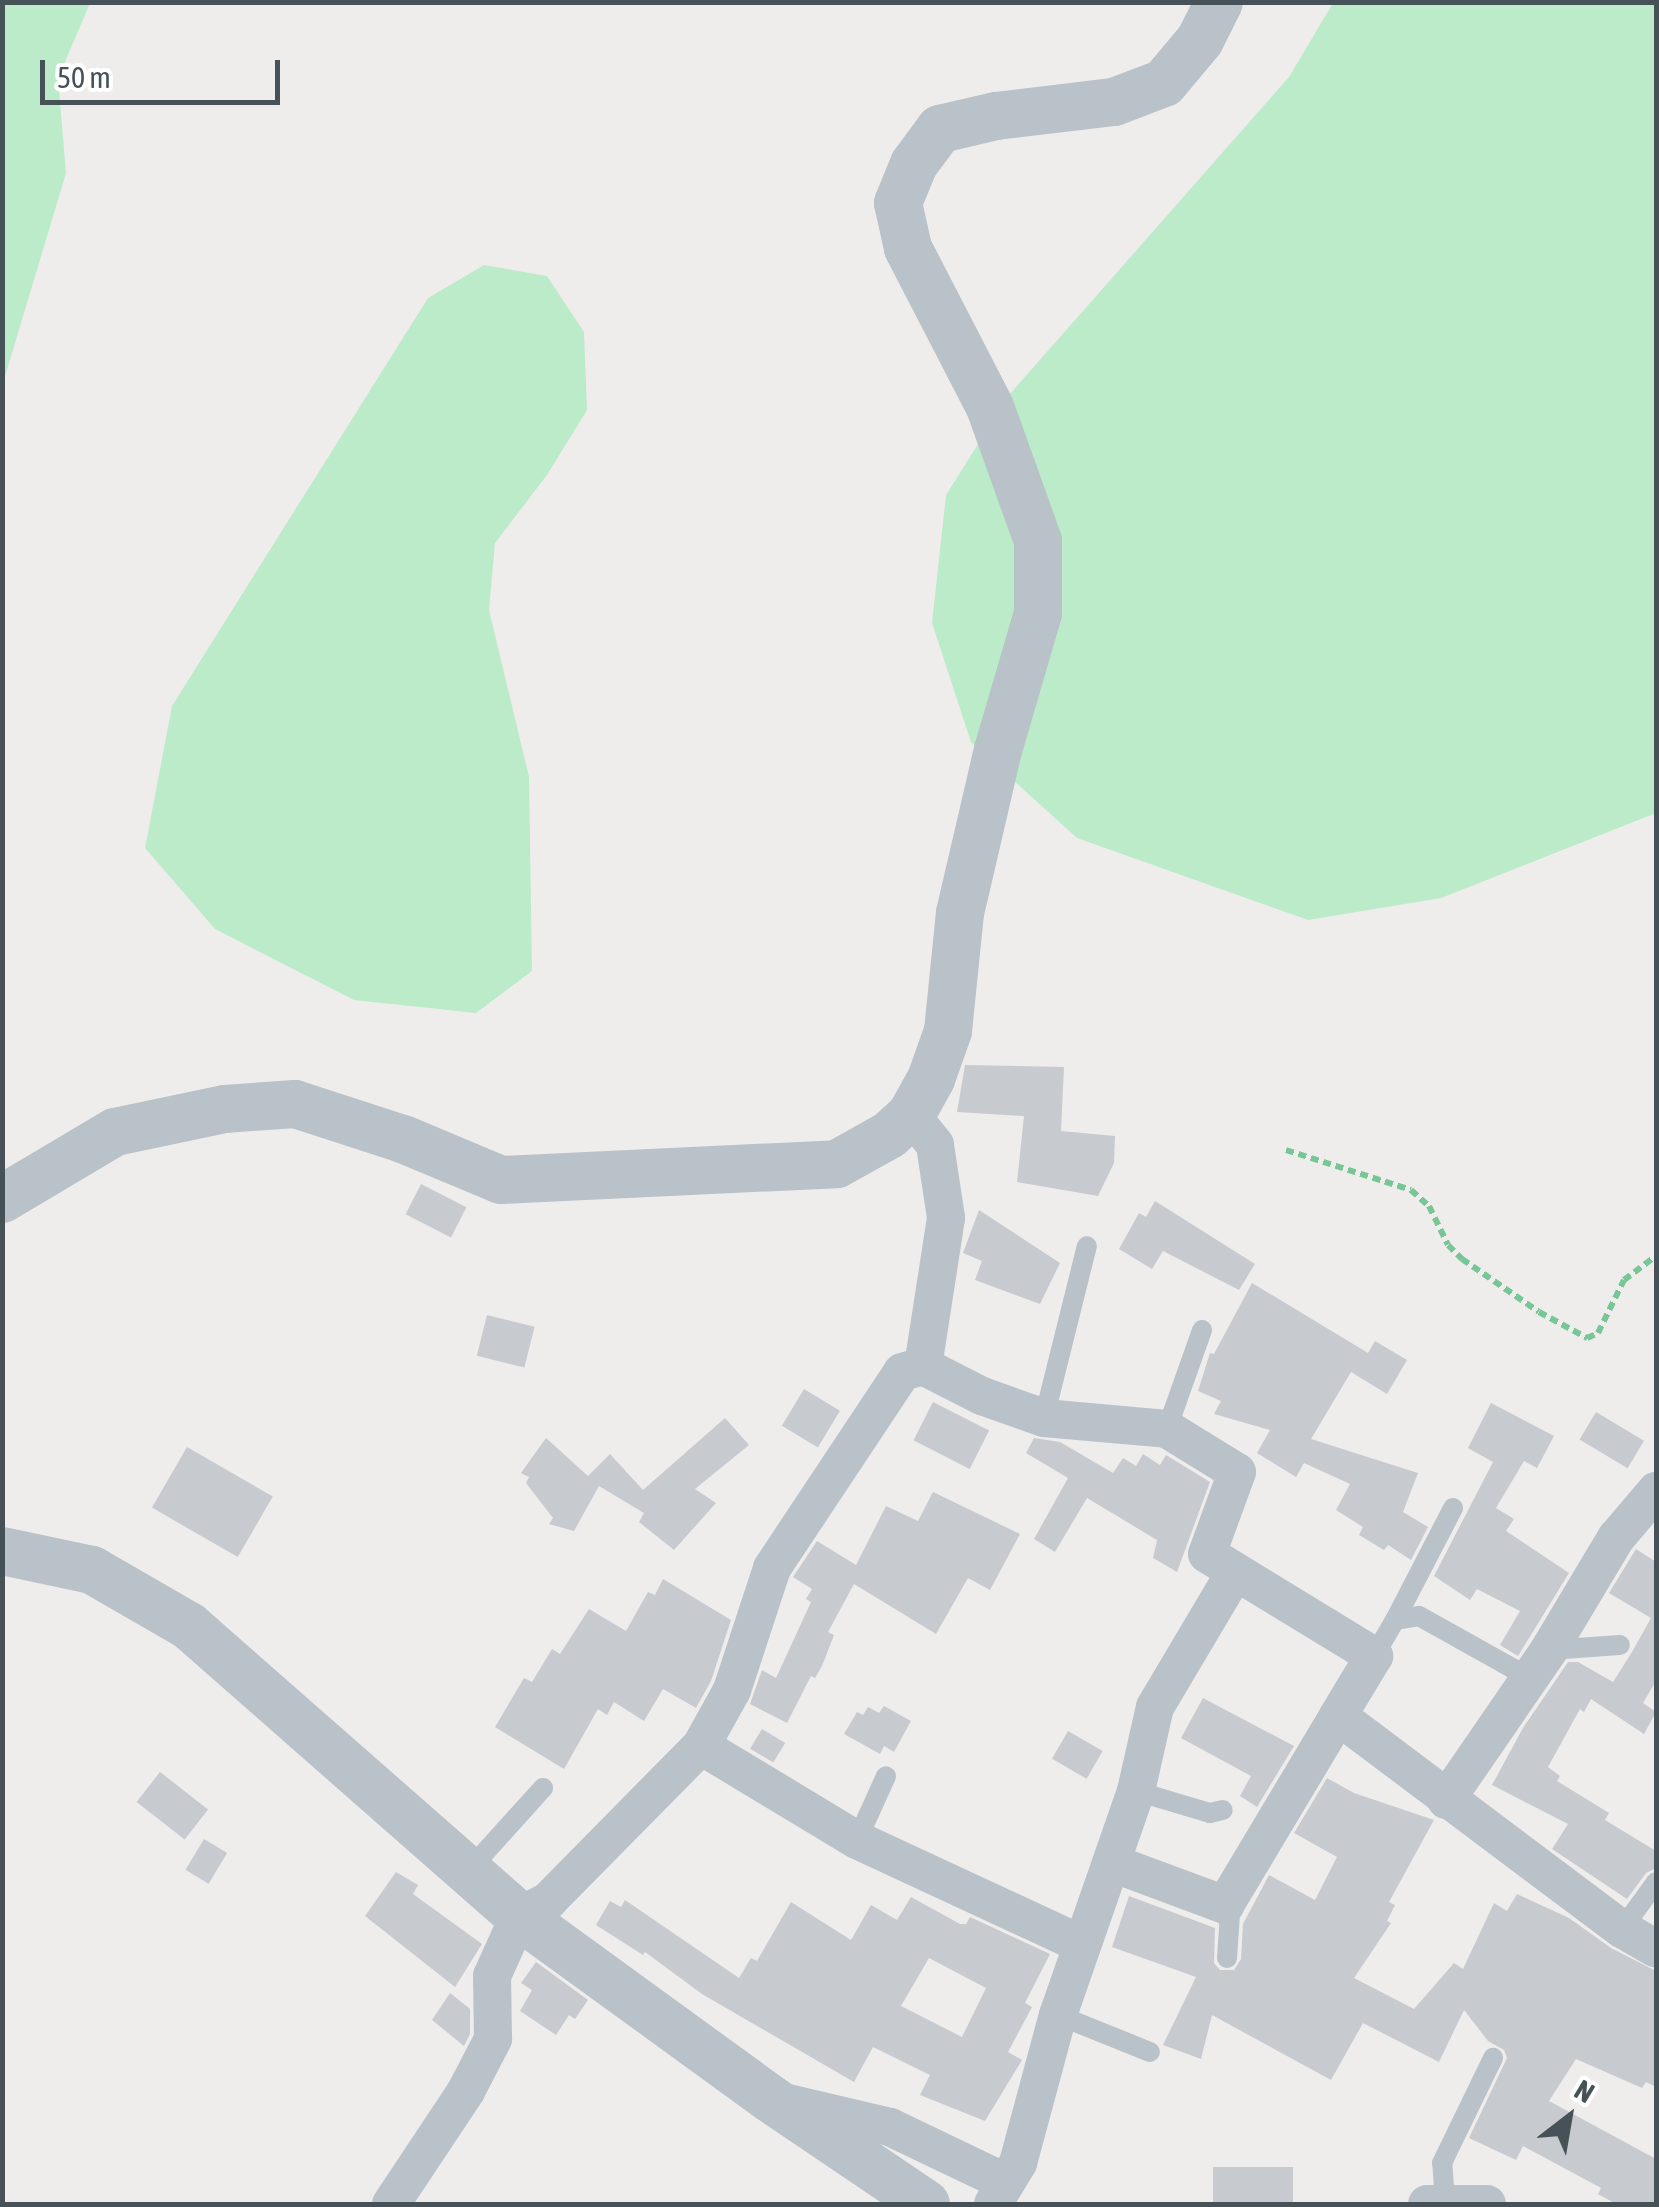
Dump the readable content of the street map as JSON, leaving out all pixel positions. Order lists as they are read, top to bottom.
{
  "scale_bar": "50 m",
  "north": "top right"
}
